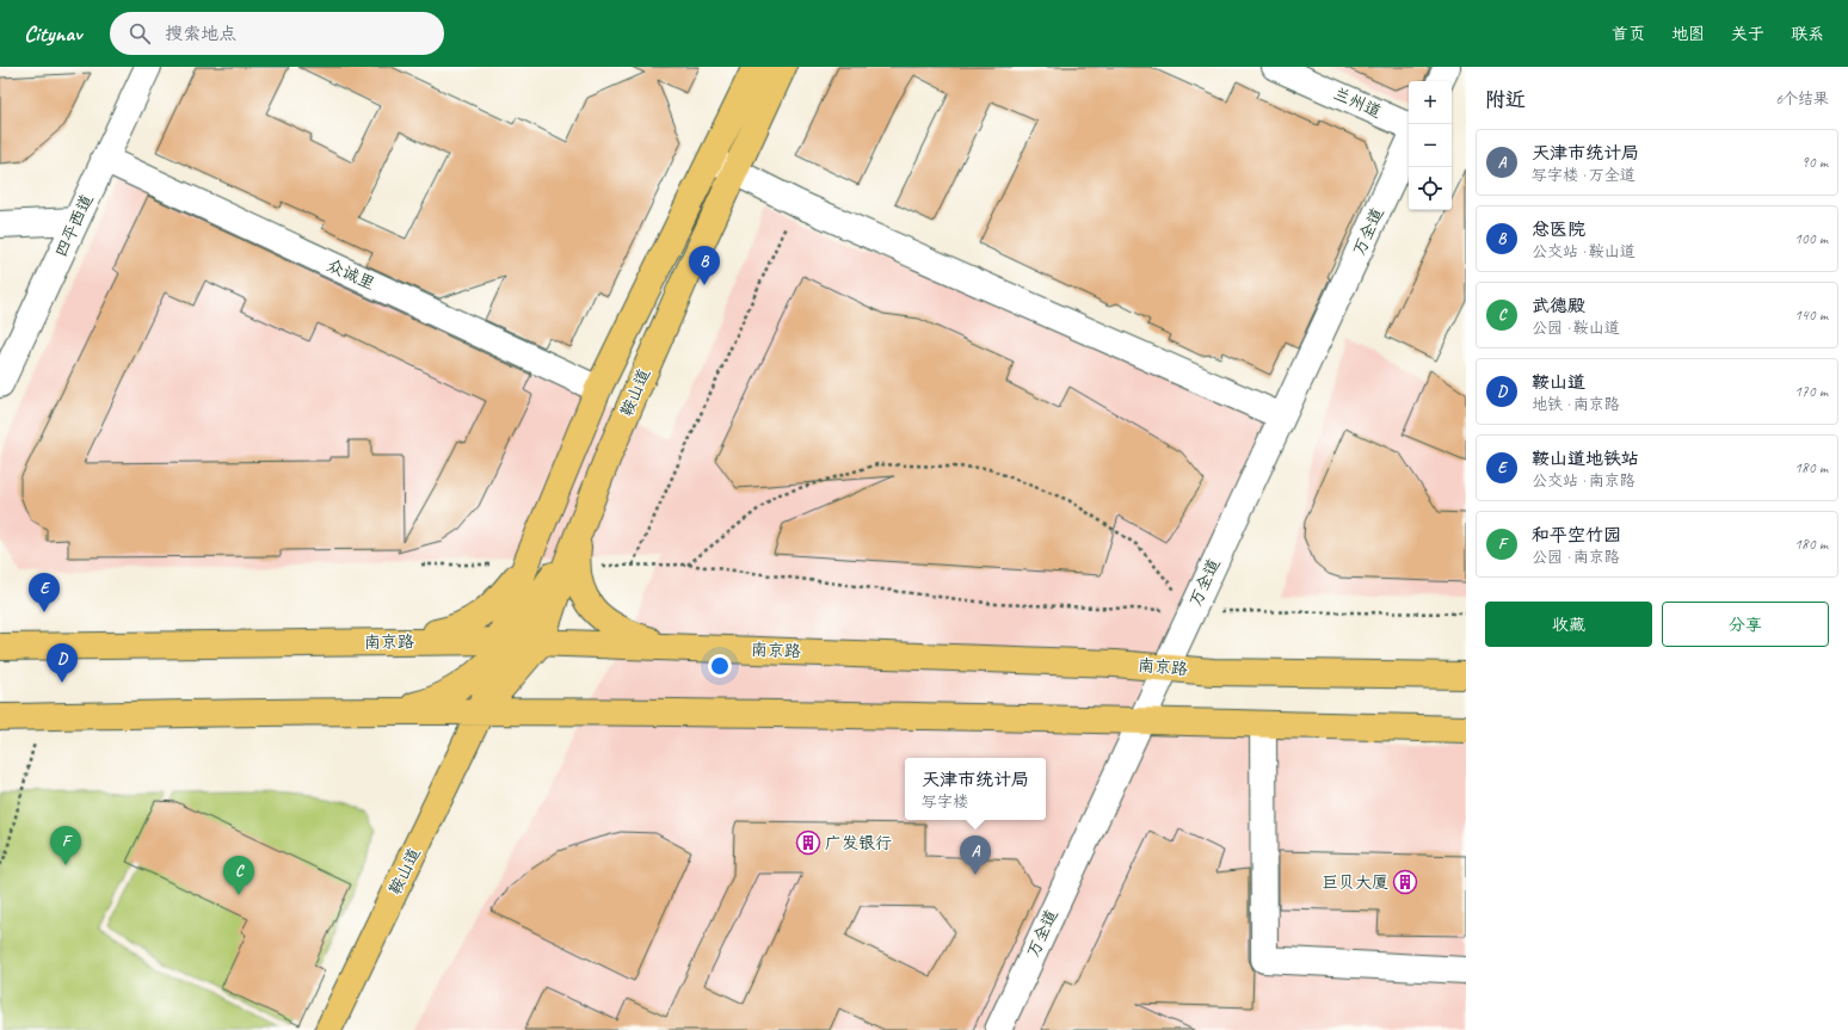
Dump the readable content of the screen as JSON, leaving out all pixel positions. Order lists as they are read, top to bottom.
{
  "streets": {
    "main road": ["鞍山道", "南京路"],
    "street": [
      "兰州道",
      "四平西道",
      "万全道",
      "众诚里"
    ]
  },
  "crossings": [
    ["四平西道", "众诚里"],
    ["万全道", "南京路"],
    ["众诚里", "鞍山道"],
    ["鞍山道", "南京路"]
  ],
  "places": {
    "building": ["广发银行", "巨贝大厦"]
  },
  "page": {
    "header": "Citynav",
    "search": "搜索地点",
    "nav": [
      "首页",
      "地图",
      "关于",
      "联系"
    ],
    "heading": ["附近", "6个结果"],
    "map_buttons": ["+", "−"],
    "list": [
      {
        "mark": "A",
        "name": "天津市统计局",
        "note": "写字楼 · 万全道",
        "value": "90 m"
      },
      {
        "mark": "B",
        "name": "总医院",
        "note": "公交站 · 鞍山道",
        "value": "100 m"
      },
      {
        "mark": "C",
        "name": "武德殿",
        "note": "公园 · 鞍山道",
        "value": "140 m"
      },
      {
        "mark": "D",
        "name": "鞍山道",
        "note": "地铁 · 南京路",
        "value": "170 m"
      },
      {
        "mark": "E",
        "name": "鞍山道地铁站",
        "note": "公交站 · 南京路",
        "value": "180 m"
      },
      {
        "mark": "F",
        "name": "和平空竹园",
        "note": "公园 · 南京路",
        "value": "180 m"
      }
    ],
    "pins": [
      "B",
      "E",
      "D",
      "F",
      "A",
      "C"
    ],
    "buttons": ["收藏", "分享"],
    "popup": ["天津市统计局", "写字楼"]
  }
}
